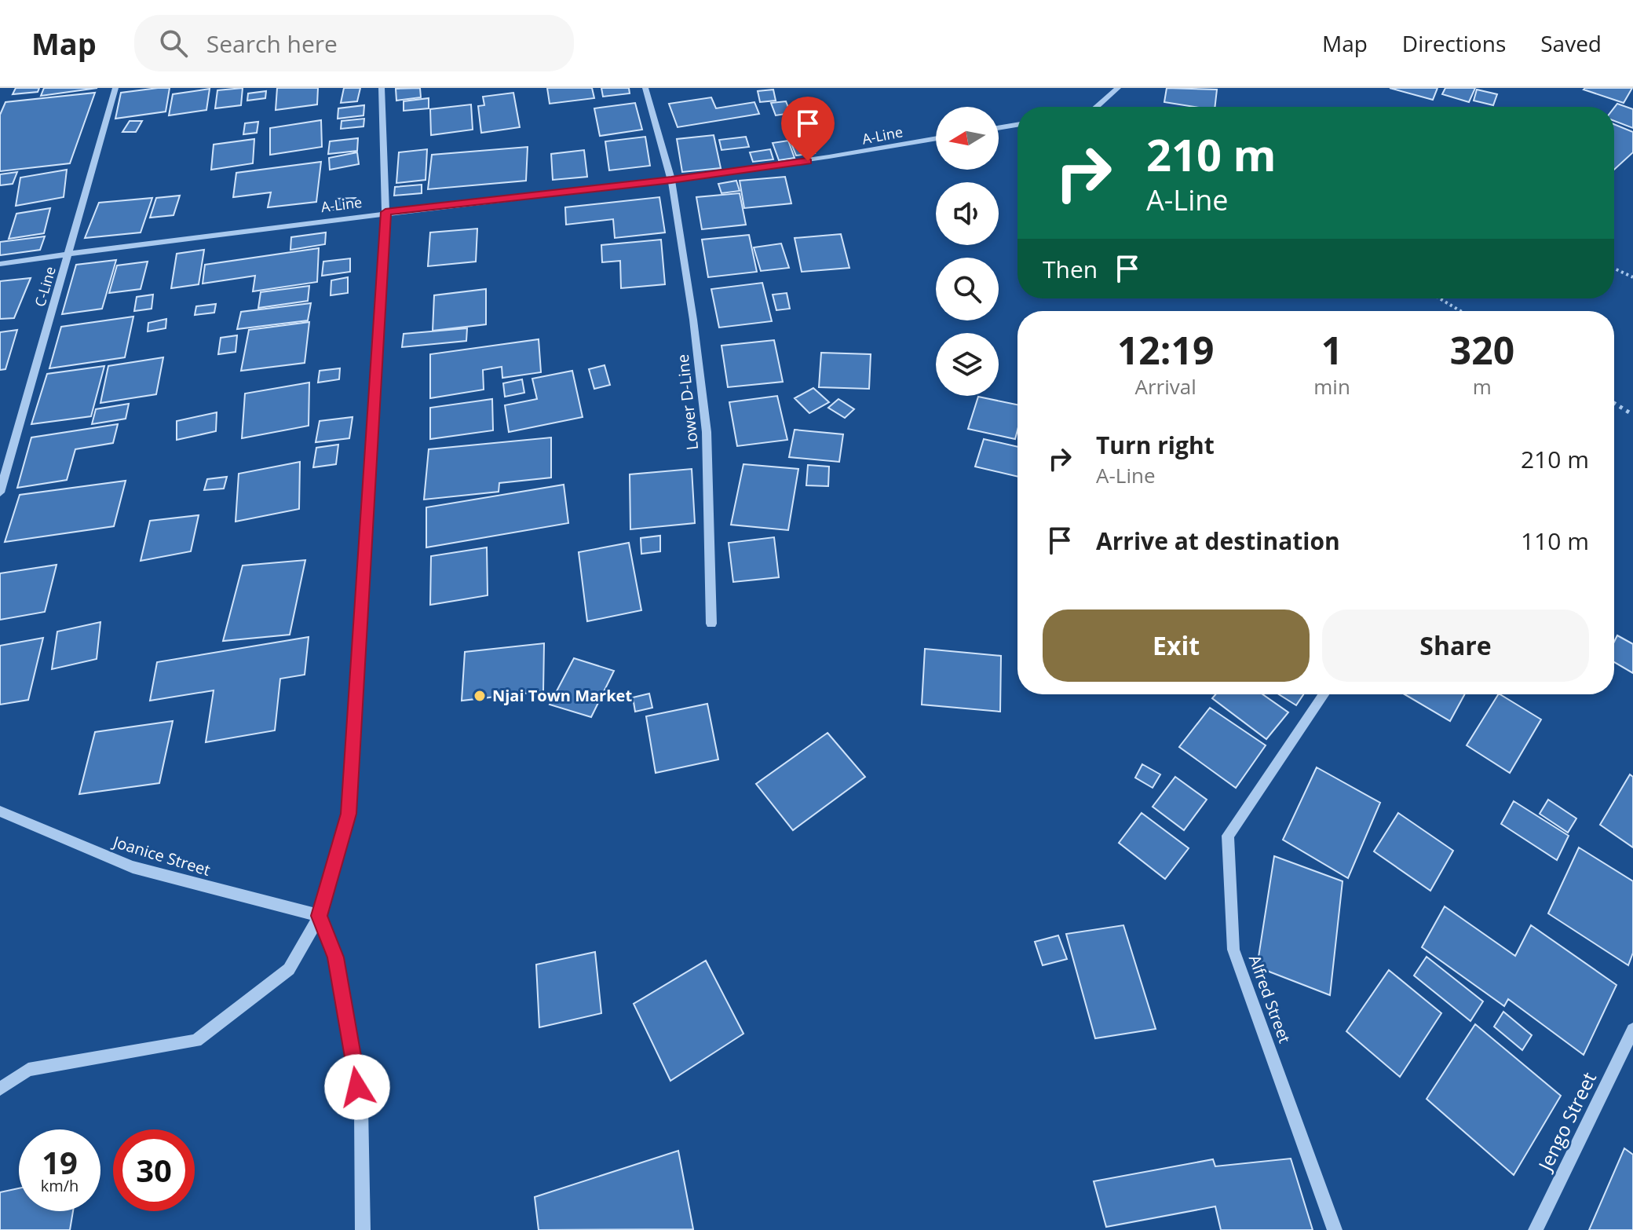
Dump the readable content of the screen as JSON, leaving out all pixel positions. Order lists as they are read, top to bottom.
{
  "streets": {
    "street": [
      "A-Line",
      "C-Line",
      "Lower D-Line",
      "Joanice Street",
      "Alfred Street",
      "Jengo Street"
    ]
  },
  "crossings": [
    ["A-Line", "C-Line"],
    ["A-Line", "Lower D-Line"]
  ],
  "places": ["Njai Town Market"],
  "north": "left",
  "page": {
    "header": "Map",
    "search": "Search here",
    "nav": ["Map", "Directions", "Saved"],
    "turn": ["210 m", "A-Line"],
    "then": "Then",
    "eta": [
      "12:19",
      "Arrival",
      "1",
      "min",
      "320",
      "m"
    ],
    "list": [
      {
        "name": "Turn right",
        "note": "A-Line",
        "value": "210 m"
      },
      {
        "name": "Arrive at destination",
        "value": "110 m"
      }
    ],
    "buttons": ["Exit", "Share"],
    "speed": "19 km/h",
    "limit": "30"
  }
}
